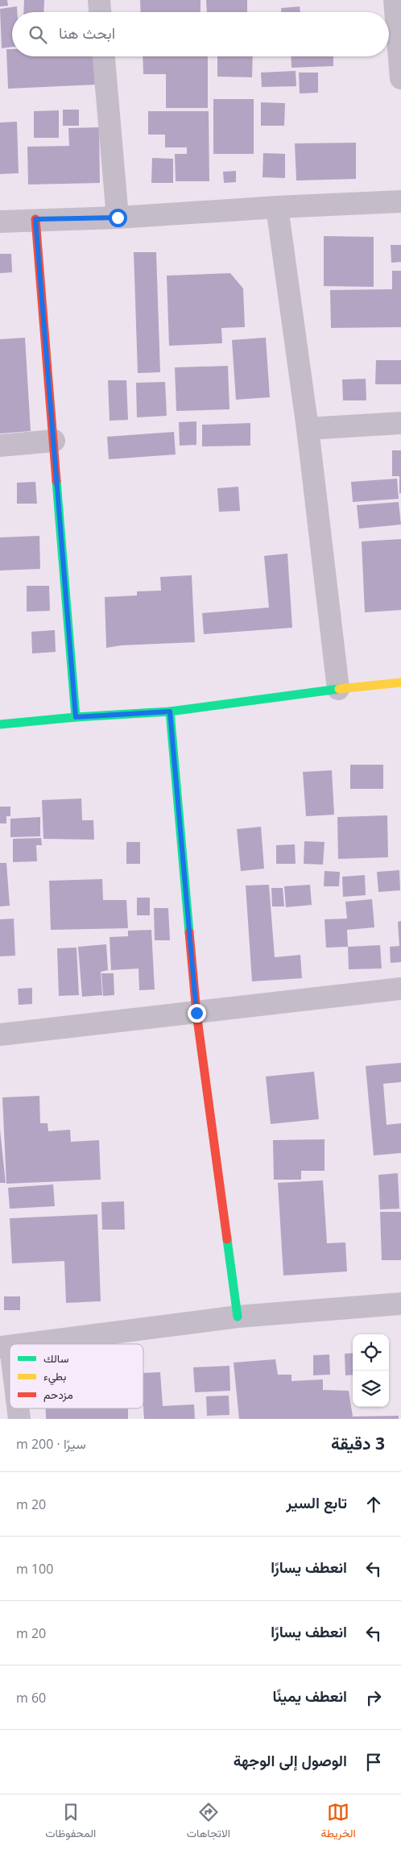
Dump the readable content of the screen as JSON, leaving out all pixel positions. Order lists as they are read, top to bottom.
{
  "legend": ["سالك", "بطيء", "مزدحم"],
  "page": {
    "search": "ابحث هنا",
    "heading": ["3 دقيقة", "سيرًا · 200 m"],
    "list": [
      ["تابع السير", "20 m"],
      ["انعطف يسارًا", "100 m"],
      ["انعطف يسارًا", "20 m"],
      ["انعطف يمينًا", "60 m"],
      "الوصول إلى الوجهة"
    ],
    "nav": ["الخريطة", "الاتجاهات", "المحفوظات"]
  }
}
